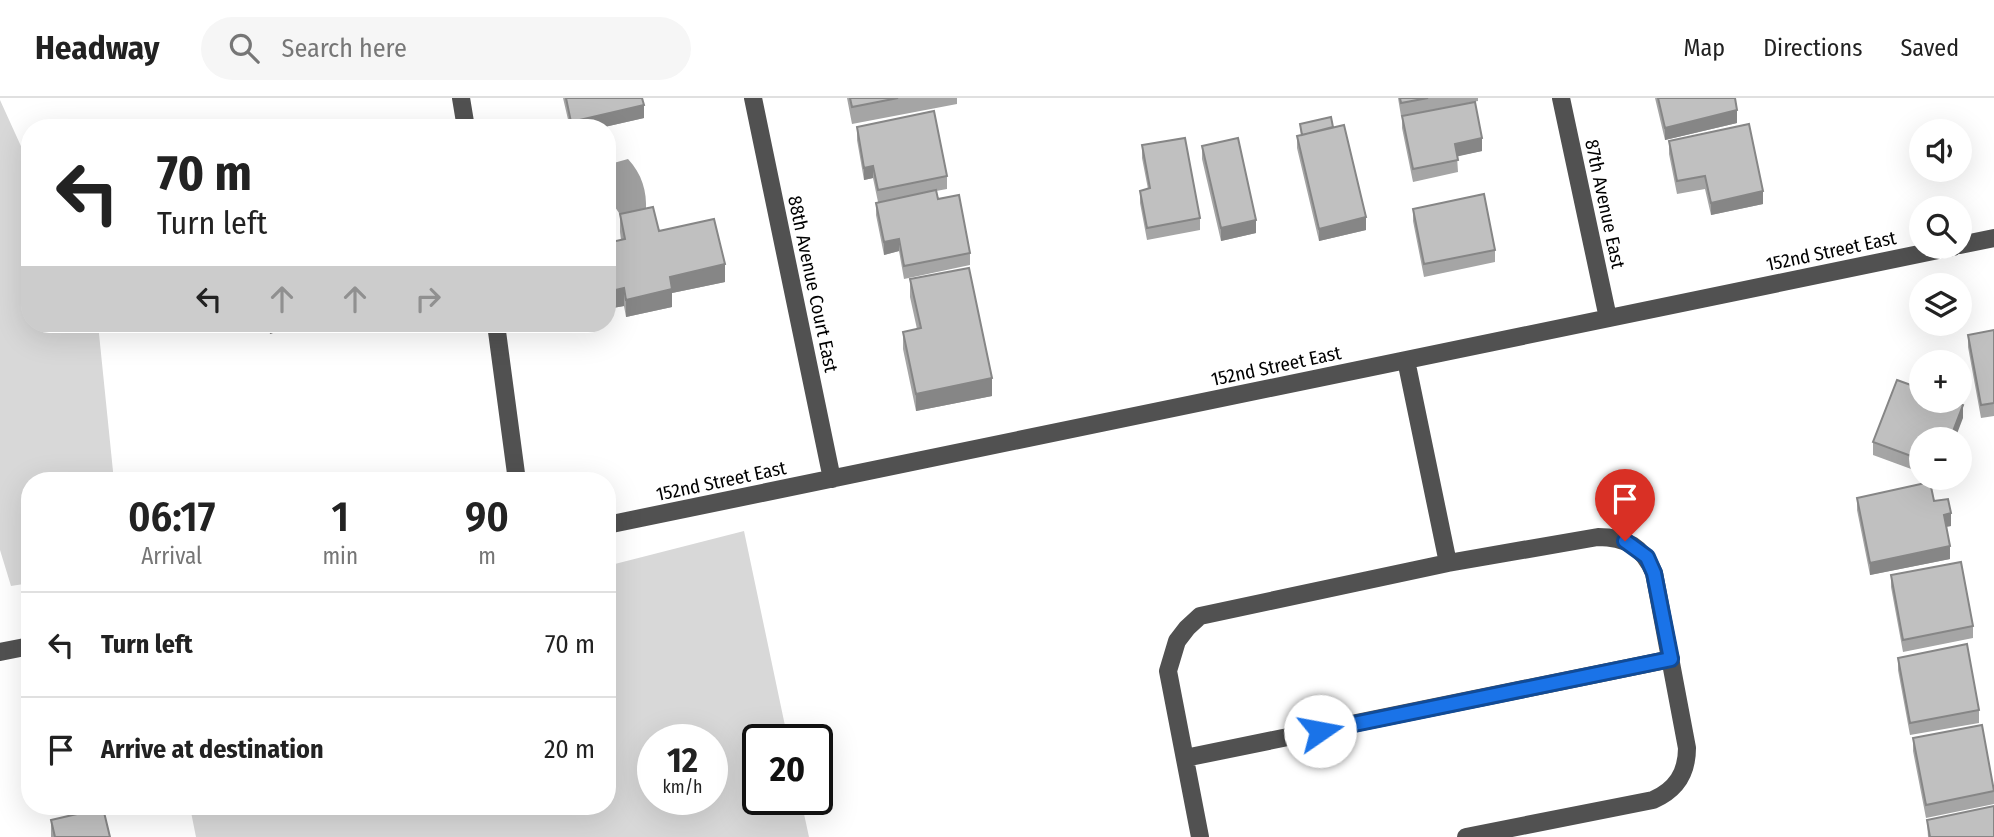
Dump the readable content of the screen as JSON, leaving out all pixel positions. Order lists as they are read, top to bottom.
{
  "streets": {
    "street": ["87th Avenue East", "152nd Street East", "88th Avenue Court East"]
  },
  "crossings": [
    ["87th Avenue East", "152nd Street East"],
    ["152nd Street East", "88th Avenue Court East"]
  ],
  "page": {
    "header": "Headway",
    "search": "Search here",
    "nav": ["Map", "Directions", "Saved"],
    "map_buttons": ["+", "−"],
    "turn": ["70 m", "Turn left"],
    "eta": [
      "06:17",
      "Arrival",
      "1",
      "min",
      "90",
      "m"
    ],
    "list": [
      {
        "name": "Turn left",
        "value": "70 m"
      },
      {
        "name": "Arrive at destination",
        "value": "20 m"
      }
    ],
    "speed": "12 km/h",
    "limit": "20"
  }
}
